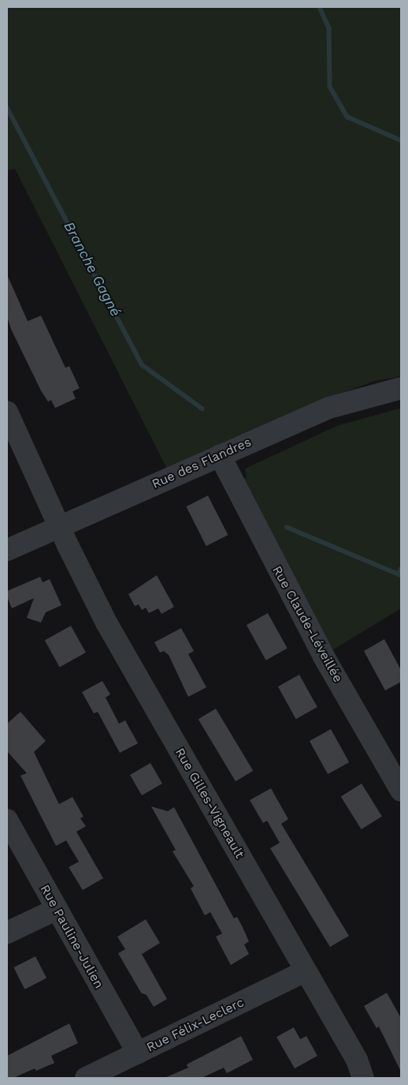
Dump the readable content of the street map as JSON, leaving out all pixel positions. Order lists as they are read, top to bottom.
{
  "streets": {
    "street": [
      "Rue des Flandres",
      "Rue Claude-Léveillée",
      "Rue Gilles-Vigneault",
      "Rue Pauline-Julien",
      "Rue Félix-Leclerc"
    ]
  },
  "crossings": [
    ["Rue des Flandres", "Rue Claude-Léveillée"],
    ["Rue des Flandres", "Rue Gilles-Vigneault"],
    ["Rue Gilles-Vigneault", "Rue Félix-Leclerc"],
    ["Rue Pauline-Julien", "Rue Félix-Leclerc"]
  ],
  "water": ["Branche Gagné"]
}
